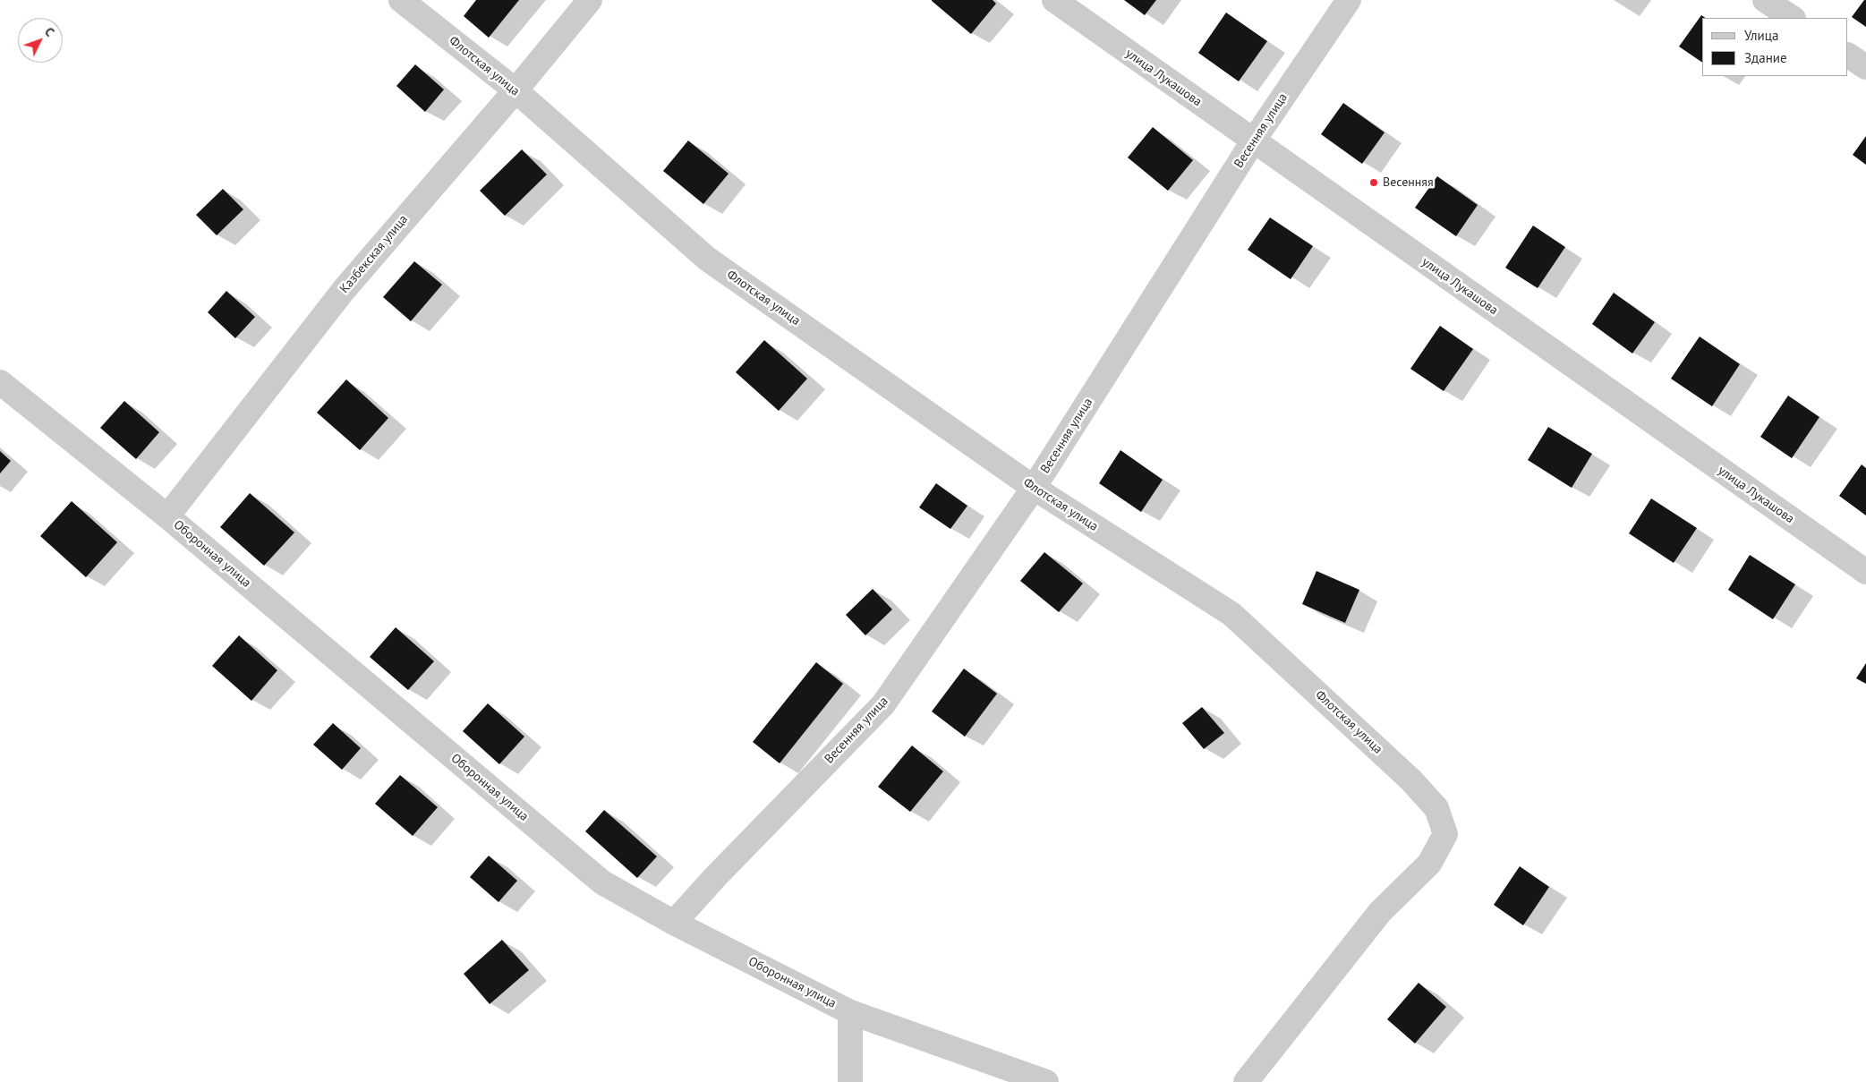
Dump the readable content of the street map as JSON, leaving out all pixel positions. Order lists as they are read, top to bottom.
{
  "streets": {
    "street": [
      "Флотская улица",
      "улица Лукашова",
      "Весенняя улица",
      "Казбекская улица",
      "Оборонная улица"
    ]
  },
  "crossings": [
    ["Флотская улица", "Весенняя улица"],
    ["Флотская улица", "Казбекская улица"],
    ["улица Лукашова", "Весенняя улица"],
    ["Весенняя улица", "Оборонная улица"],
    ["Казбекская улица", "Оборонная улица"]
  ],
  "places": ["Весенняя"],
  "legend": ["Улица", "Здание"],
  "north": "top right"
}
